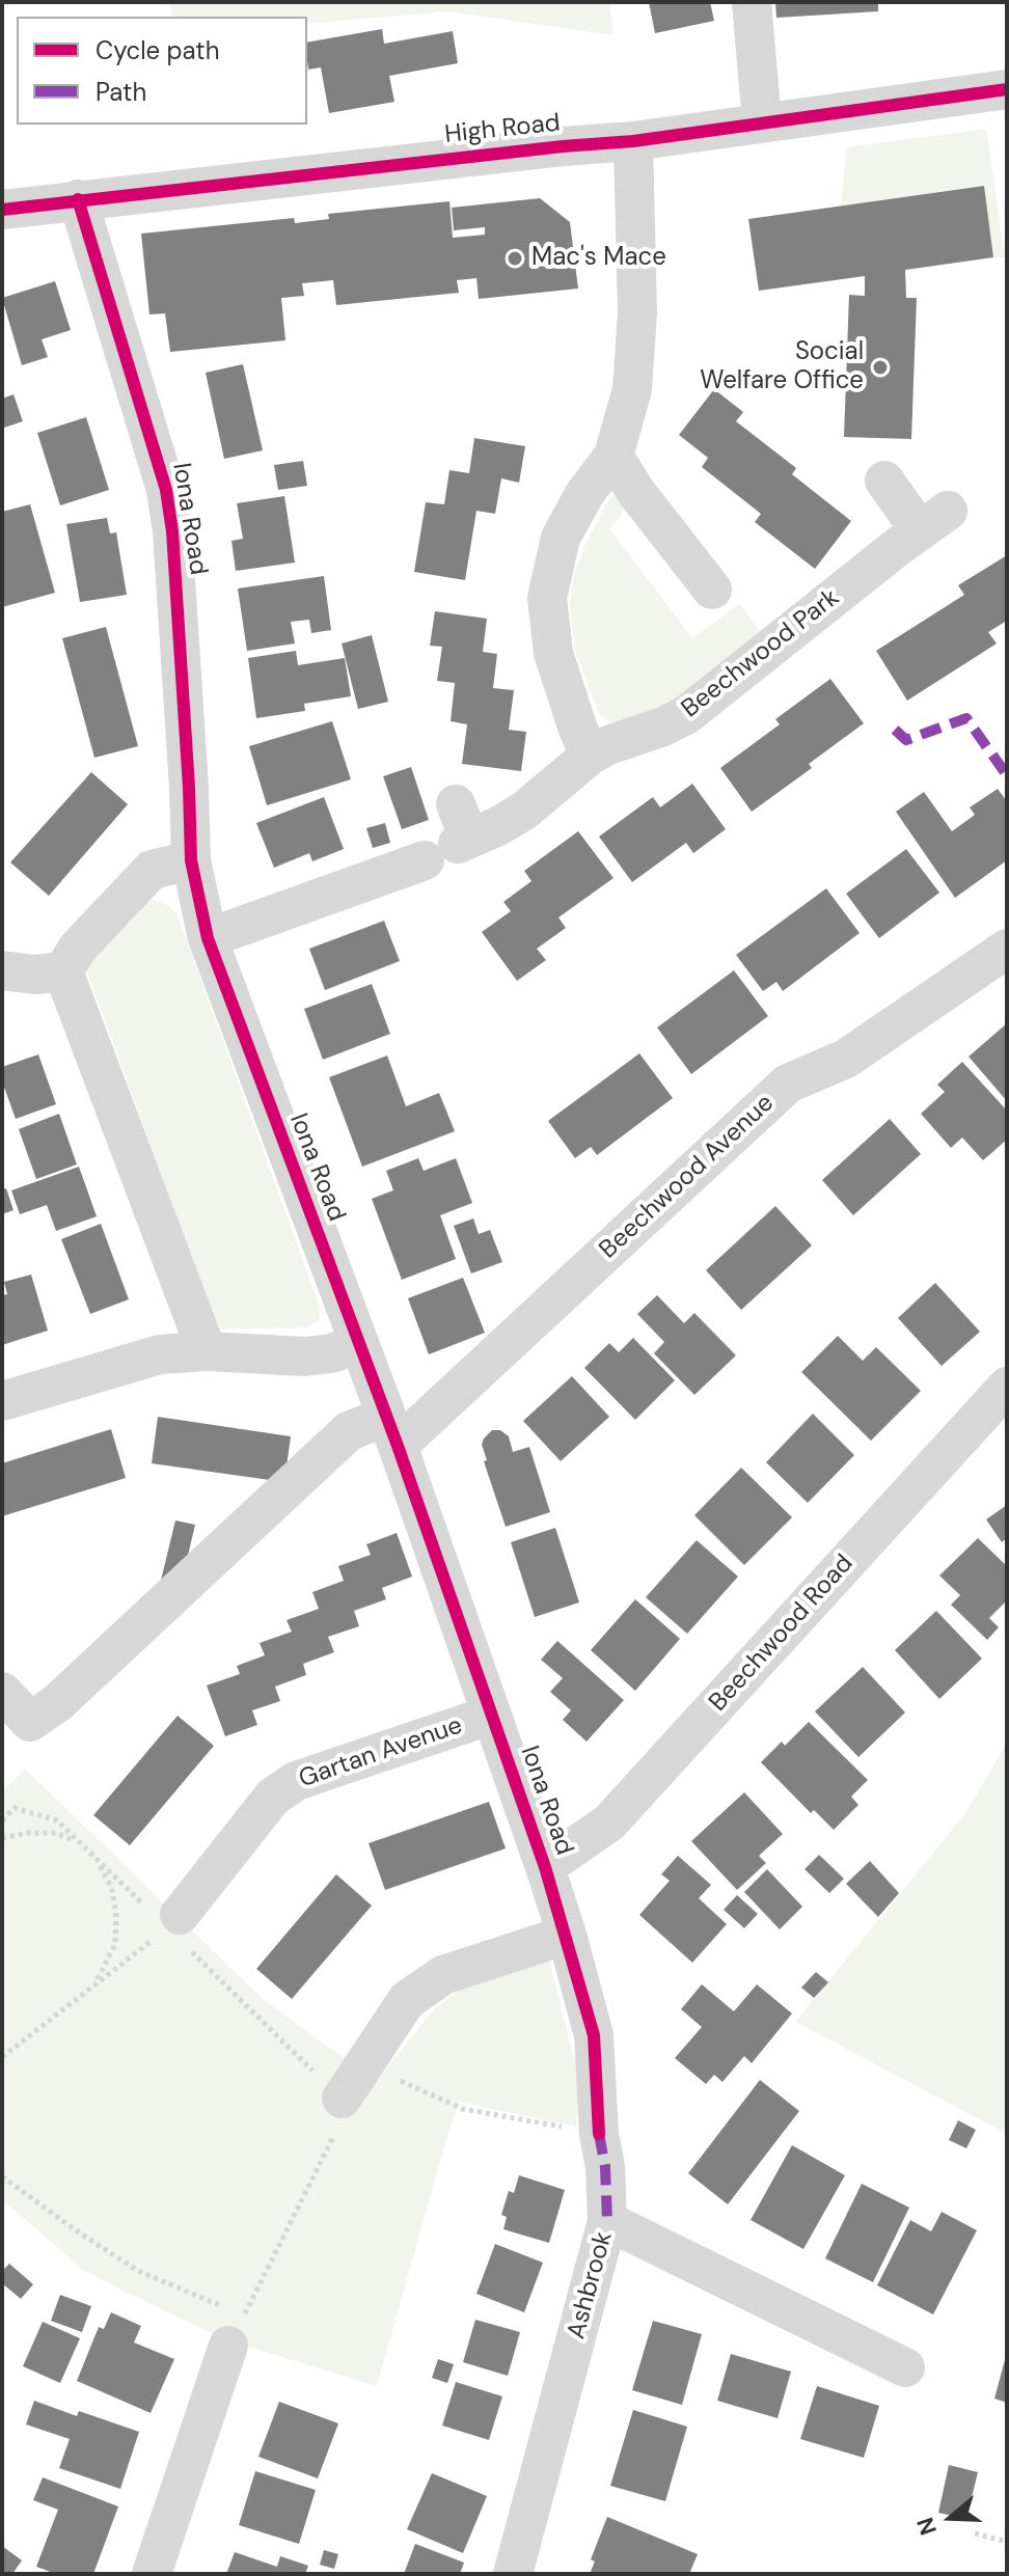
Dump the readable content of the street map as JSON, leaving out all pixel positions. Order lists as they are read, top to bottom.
{
  "streets": {
    "street": [
      "High Road",
      "Iona Road",
      "Beechwood Park",
      "Beechwood Avenue",
      "Beechwood Road",
      "Gartan Avenue",
      "Ashbrook"
    ]
  },
  "crossings": [
    ["High Road", "Iona Road"],
    ["Iona Road", "Beechwood Park"],
    ["Iona Road", "Beechwood Avenue"],
    ["Iona Road", "Beechwood Road"],
    ["Iona Road", "Gartan Avenue"],
    ["Iona Road", "Ashbrook"]
  ],
  "places": ["Mac's Mace", "Social Welfare Office"],
  "legend": ["Cycle path", "Path"],
  "north": "left"
}
